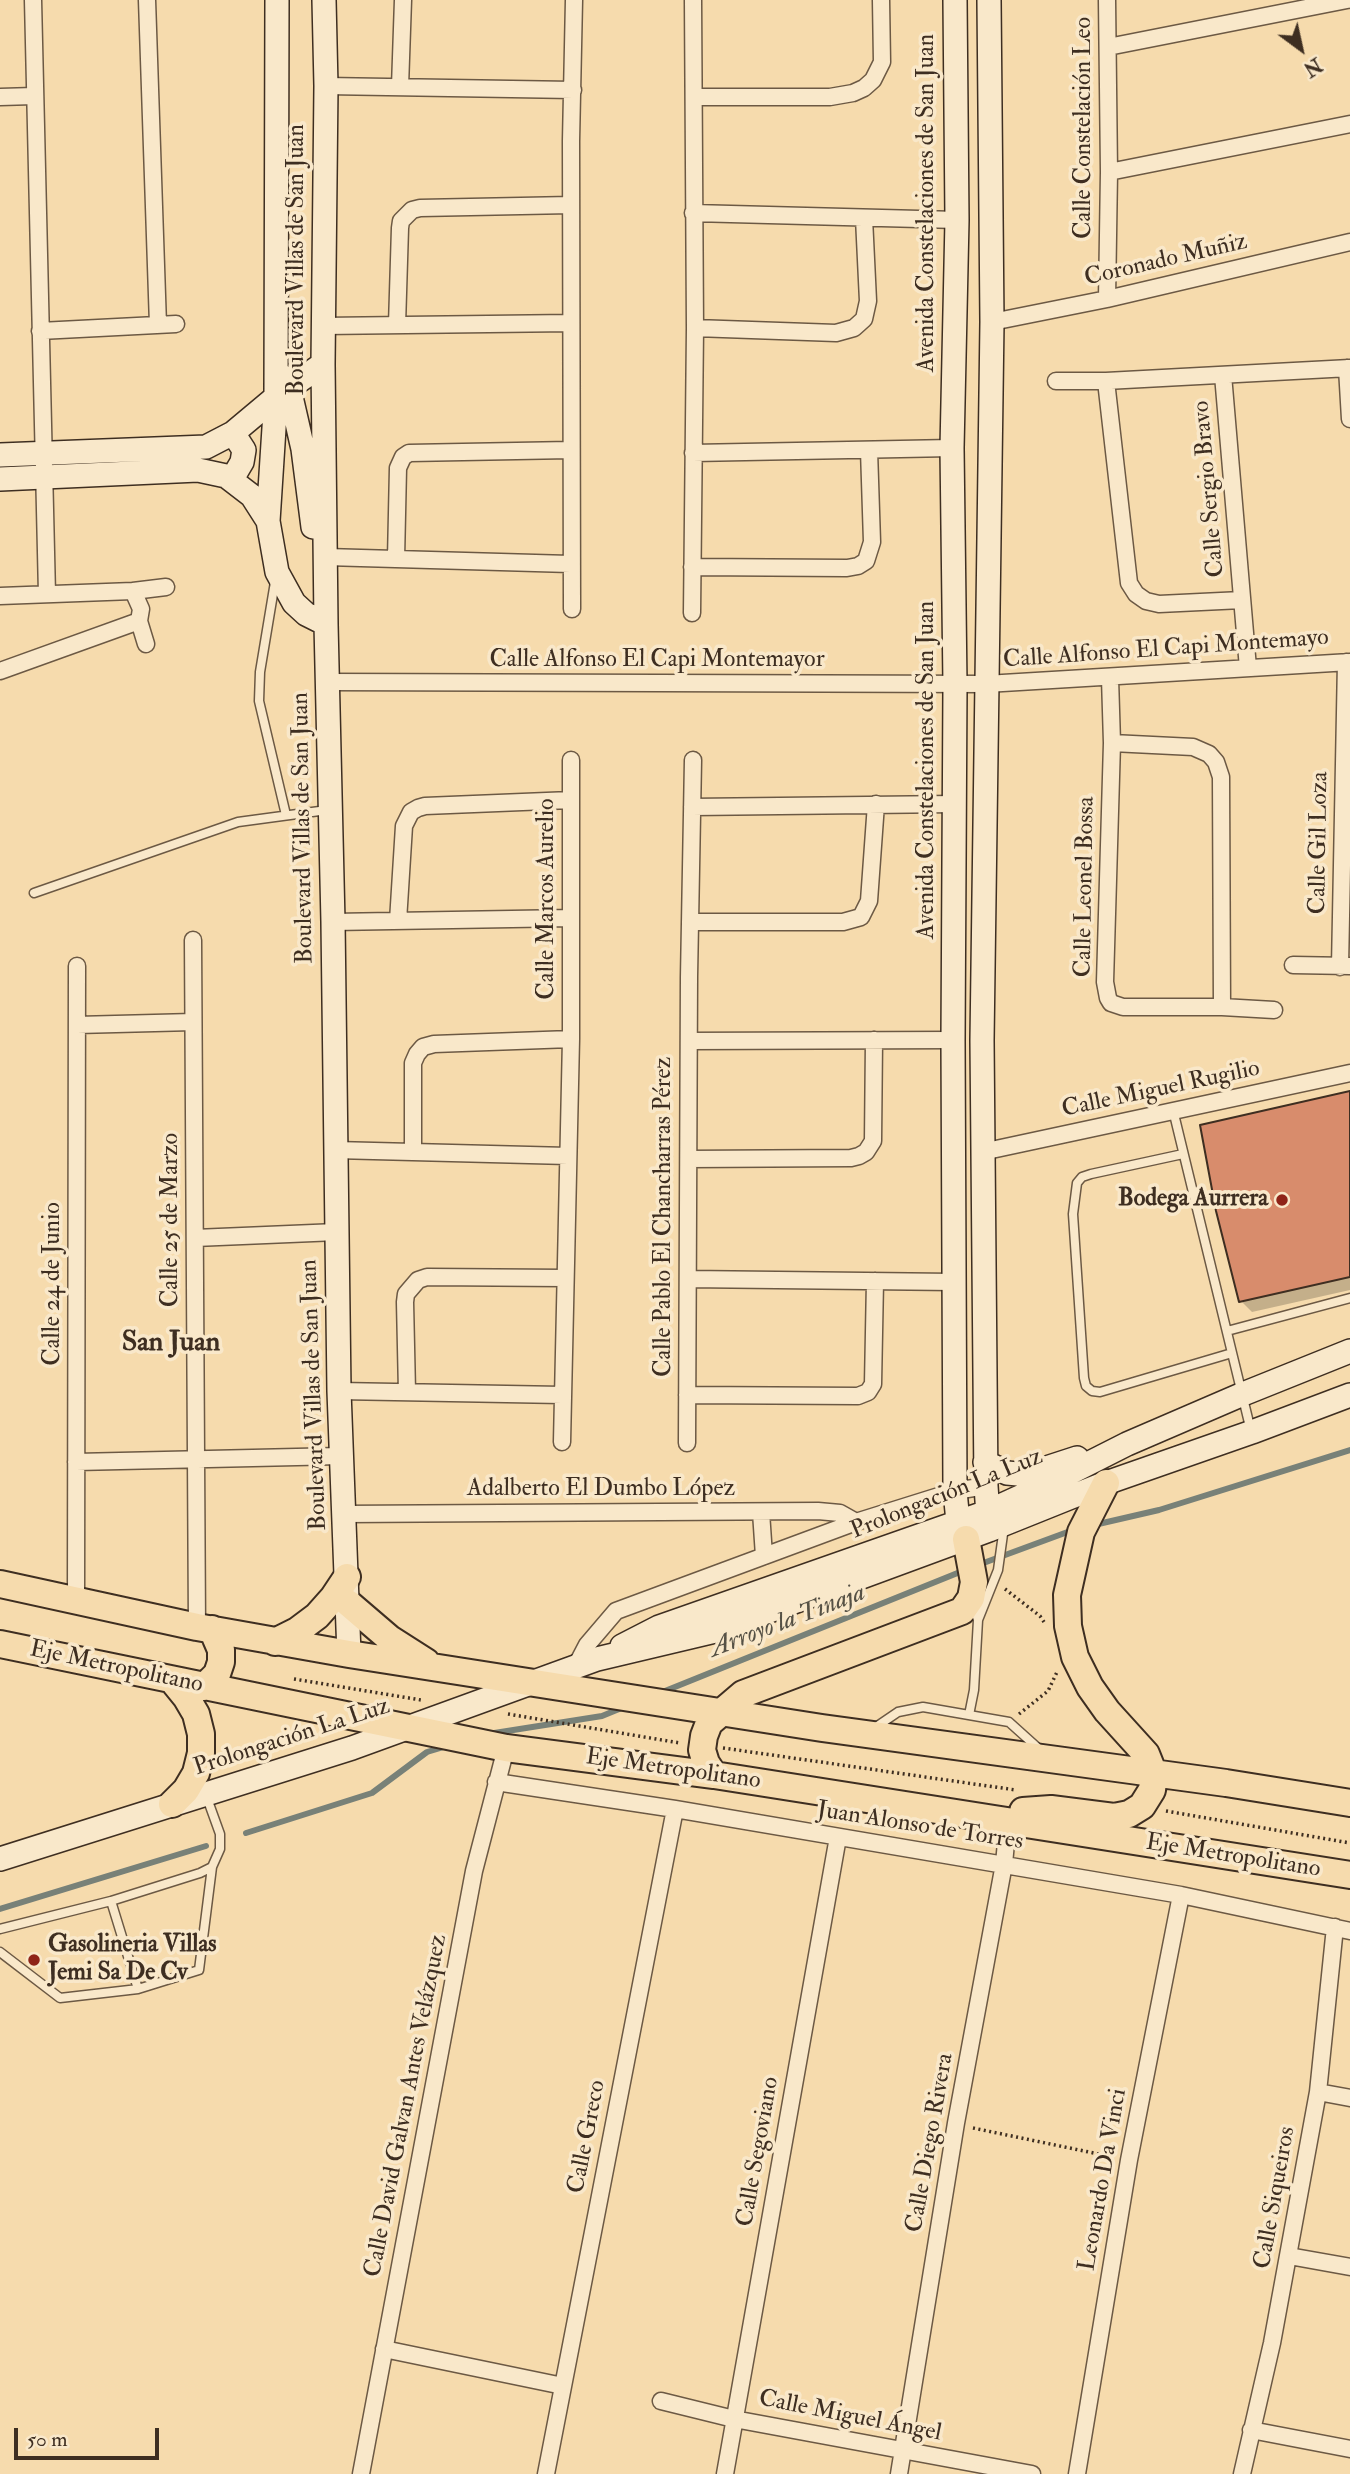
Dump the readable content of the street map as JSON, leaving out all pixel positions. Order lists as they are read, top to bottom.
{
  "streets": {
    "main road": ["Eje Metropolitano"],
    "street": [
      "Calle Constelación Leo",
      "Avenida Constelaciones de San Juan",
      "Boulevard Villas de San Juan",
      "Coronado Muñiz",
      "Calle Sergio Bravo",
      "Calle Alfonso El Capi Montemayo",
      "Calle Alfonso El Capi Montemayor",
      "Calle Gil Loza",
      "Calle Leonel Bossa",
      "Calle Marcos Aurelio",
      "Calle Miguel Rugilio",
      "Calle Pablo El Chancharras Pérez",
      "Calle 25 de Marzo",
      "Calle 24 de Junio",
      "Adalberto El Dumbo López",
      "Prolongación La Luz",
      "Juan Alonso de Torres",
      "Calle David Galvan Antes Velázquez",
      "Calle Greco",
      "Calle Diego Rivera",
      "Calle Segoviano",
      "Leonardo Da Vinci",
      "Calle Siqueiros",
      "Calle Miguel Ángel"
    ]
  },
  "crossings": [
    ["Calle Constelación Leo", "Coronado Muñiz"],
    ["Avenida Constelaciones de San Juan", "Calle Alfonso El Capi Montemayor"],
    ["Avenida Constelaciones de San Juan", "Calle Pablo El Chancharras Pérez"],
    ["Avenida Constelaciones de San Juan", "Prolongación La Luz"],
    ["Boulevard Villas de San Juan", "Calle Alfonso El Capi Montemayor"],
    ["Boulevard Villas de San Juan", "Adalberto El Dumbo López"],
    ["Calle Sergio Bravo", "Calle Alfonso El Capi Montemayo"],
    ["Calle Alfonso El Capi Montemayo", "Calle Alfonso El Capi Montemayor"],
    ["Calle Alfonso El Capi Montemayo", "Calle Gil Loza"],
    ["Calle Alfonso El Capi Montemayo", "Calle Leonel Bossa"],
    ["Prolongación La Luz", "Eje Metropolitano"],
    ["Eje Metropolitano", "Calle David Galvan Antes Velázquez"],
    ["Eje Metropolitano", "Calle Diego Rivera"],
    ["Juan Alonso de Torres", "Calle David Galvan Antes Velázquez"],
    ["Juan Alonso de Torres", "Calle Greco"],
    ["Juan Alonso de Torres", "Calle Diego Rivera"],
    ["Juan Alonso de Torres", "Calle Segoviano"],
    ["Juan Alonso de Torres", "Leonardo Da Vinci"],
    ["Juan Alonso de Torres", "Calle Siqueiros"],
    ["Calle Diego Rivera", "Calle Miguel Ángel"],
    ["Calle Segoviano", "Calle Miguel Ángel"]
  ],
  "districts": ["San Juan"],
  "water": ["Arroyo la Tinaja"],
  "places": ["Bodega Aurrera", "Gasolineria Villas Jemi Sa De Cv"],
  "scale_bar": "50 m",
  "north": "bottom right"
}
